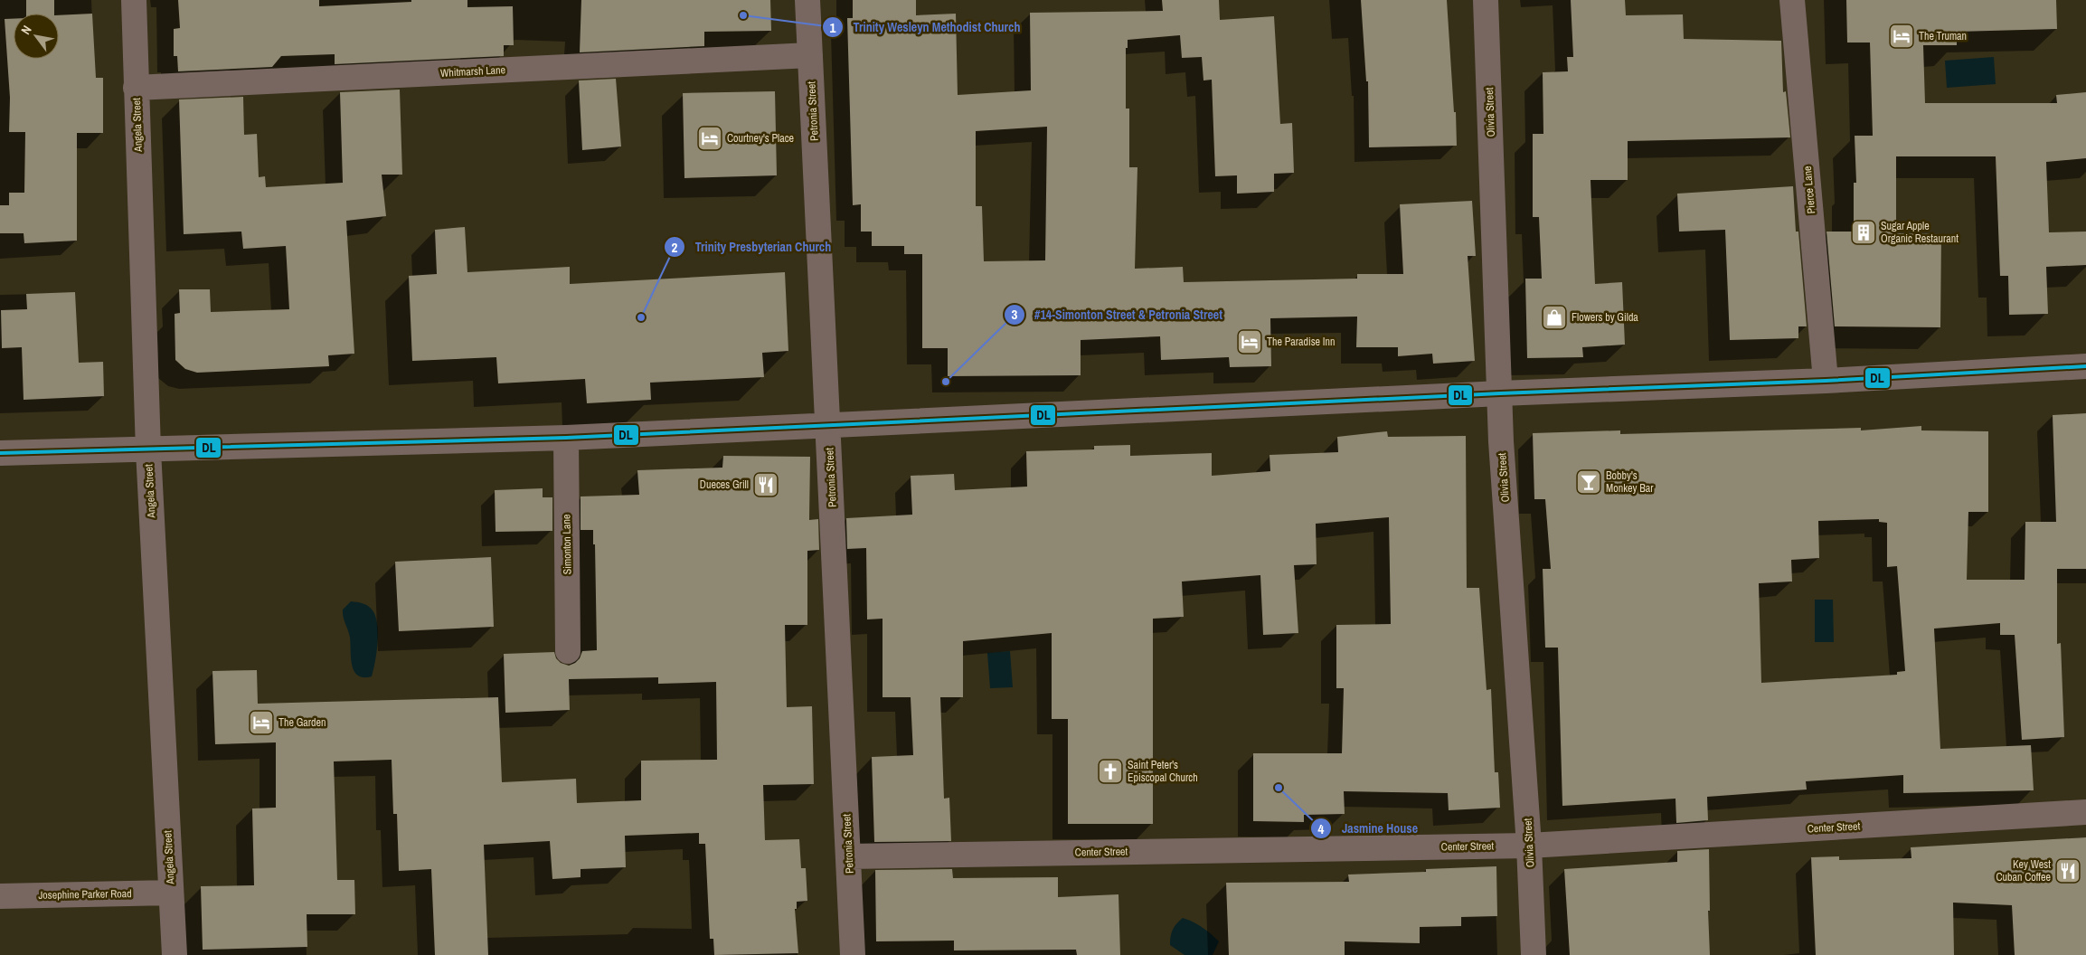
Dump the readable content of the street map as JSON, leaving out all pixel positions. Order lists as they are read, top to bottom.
{
  "streets": {
    "street": [
      "Whitmarsh Lane",
      "Petronia Street",
      "Olivia Street",
      "Angela Street",
      "Pierce Lane",
      "Simonton Lane",
      "Center Street",
      "Josephine Parker Road"
    ]
  },
  "crossings": [
    ["Whitmarsh Lane", "Petronia Street"],
    ["Whitmarsh Lane", "Angela Street"],
    ["Petronia Street", "Center Street"],
    ["Olivia Street", "Center Street"],
    ["Angela Street", "Josephine Parker Road"]
  ],
  "places": {
    "other": [
      "Trinity Wesleyn Methodist Church",
      "Trinity Presbyterian Church",
      "#14-Simonton Street & Petronia Street",
      "Jasmine House"
    ],
    "hotel": [
      "The Truman",
      "Courtney's Place",
      "The Paradise Inn",
      "The Garden"
    ],
    "building": ["Sugar Apple Organic Restaurant"],
    "shop": ["Flowers by Gilda"],
    "bar": ["Bobby's Monkey Bar"],
    "restaurant": ["Dueces Grill", "Key West Cuban Coffee"],
    "church": ["Saint Peter's Episcopal Church"]
  },
  "lines": ["transit line DL"],
  "north": "top left"
}
